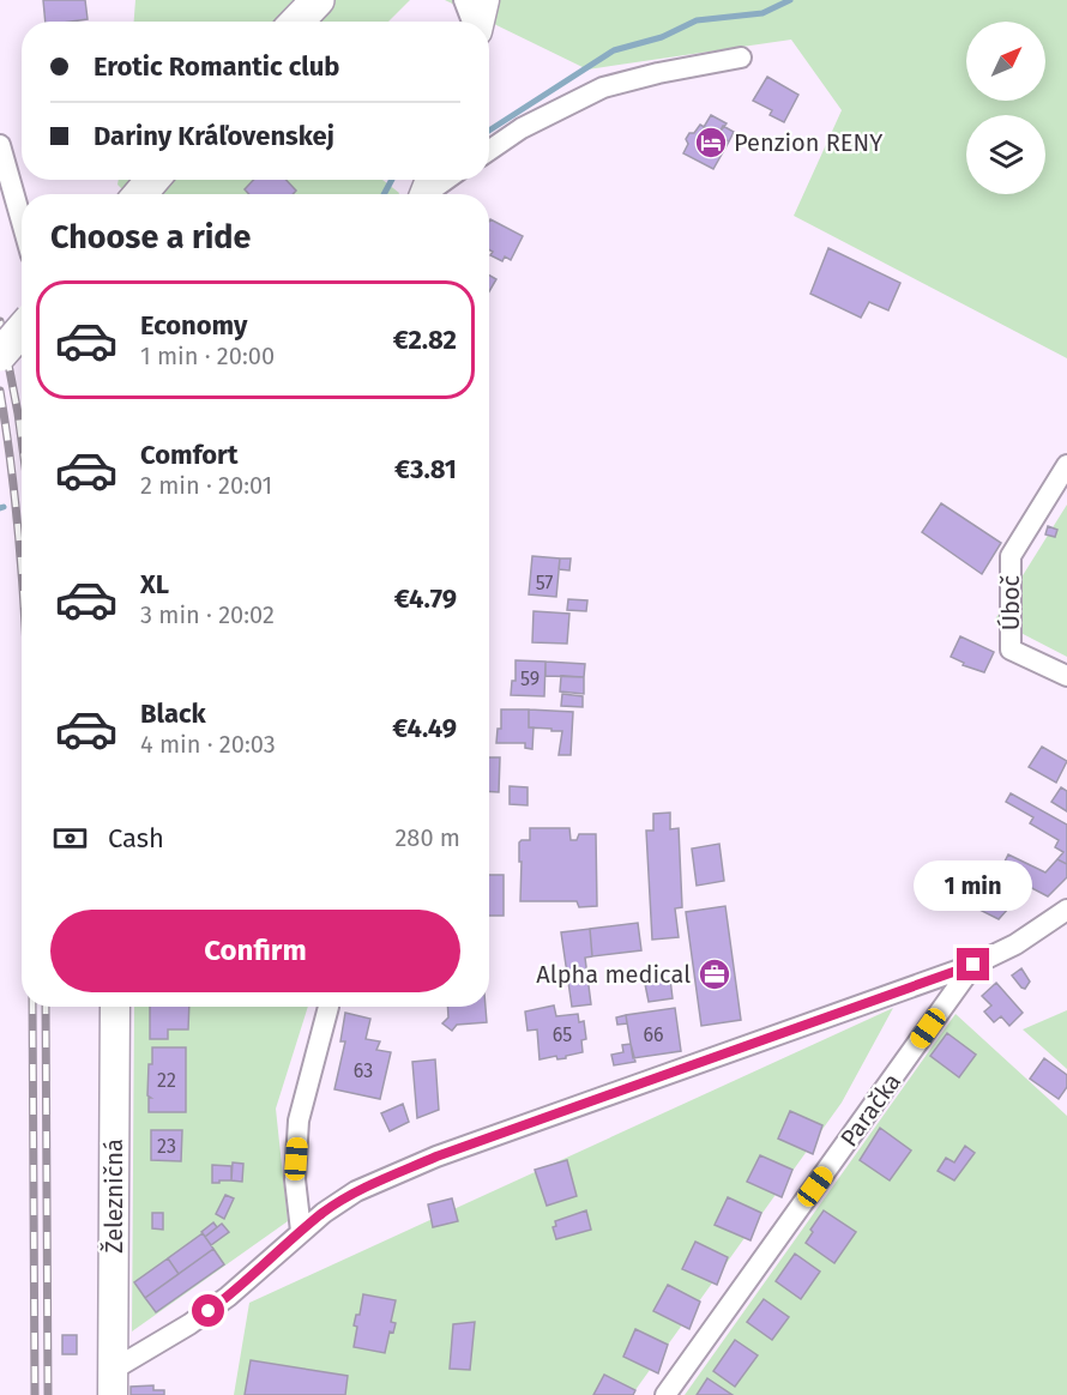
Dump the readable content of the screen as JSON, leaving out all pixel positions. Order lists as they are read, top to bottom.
{
  "streets": {
    "street": ["Úboč", "Paračka", "Železničná"]
  },
  "places": {
    "hotel": ["Penzion RENY"],
    "office": ["Alpha medical"]
  },
  "house_numbers": [
    "57",
    "59",
    "65",
    "66",
    "63",
    "22",
    "23"
  ],
  "north": "top right",
  "page": {
    "banner": ["Erotic Romantic club", "Dariny Kráľovenskej"],
    "heading": "Choose a ride",
    "list": [
      {
        "name": "Economy",
        "note": "1 min · 20:00",
        "value": "€2.82"
      },
      {
        "name": "Comfort",
        "note": "2 min · 20:01",
        "value": "€3.81"
      },
      {
        "name": "XL",
        "note": "3 min · 20:02",
        "value": "€4.79"
      },
      {
        "name": "Black",
        "note": "4 min · 20:03",
        "value": "€4.49"
      }
    ],
    "pay": ["Cash", "280 m"],
    "bubble": "1 min",
    "buttons": "Confirm"
  }
}
